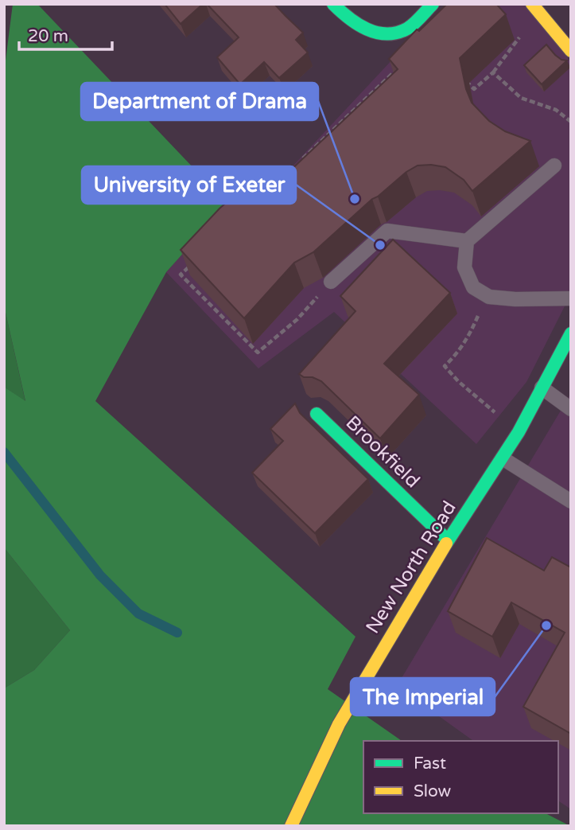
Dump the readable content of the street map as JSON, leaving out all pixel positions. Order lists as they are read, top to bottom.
{
  "streets": {
    "main road": ["Brookfield", "New North Road"]
  },
  "crossings": [
    ["Brookfield", "New North Road"]
  ],
  "places": ["Department of Drama", "University of Exeter", "The Imperial"],
  "legend": ["Fast", "Slow"],
  "scale_bar": "20 m"
}
